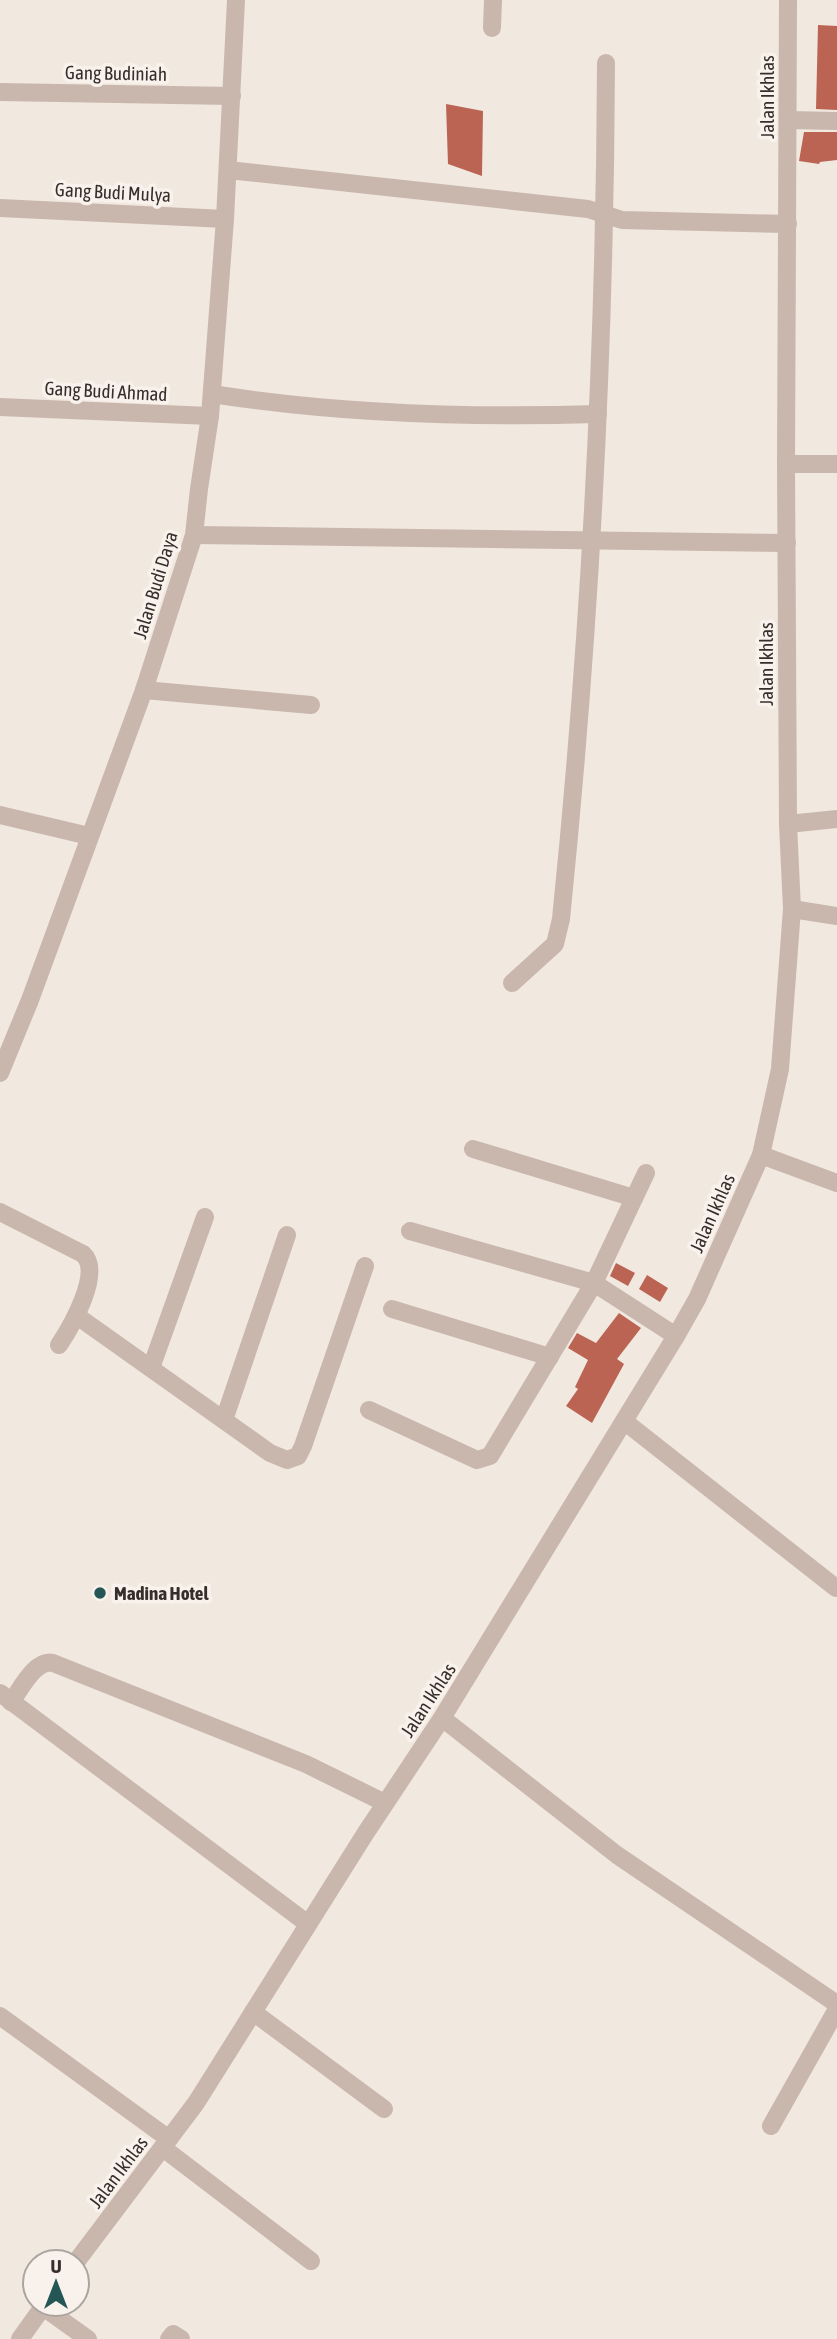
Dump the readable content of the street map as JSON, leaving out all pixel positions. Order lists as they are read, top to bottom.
{
  "streets": {
    "street": [
      "Gang Budiniah",
      "Jalan Ikhlas",
      "Gang Budi Mulya",
      "Gang Budi Ahmad",
      "Jalan Budi Daya"
    ]
  },
  "crossings": [
    ["Gang Budiniah", "Jalan Budi Daya"],
    ["Gang Budi Mulya", "Jalan Budi Daya"],
    ["Gang Budi Ahmad", "Jalan Budi Daya"]
  ],
  "places": ["Madina Hotel"],
  "north": "top"
}
